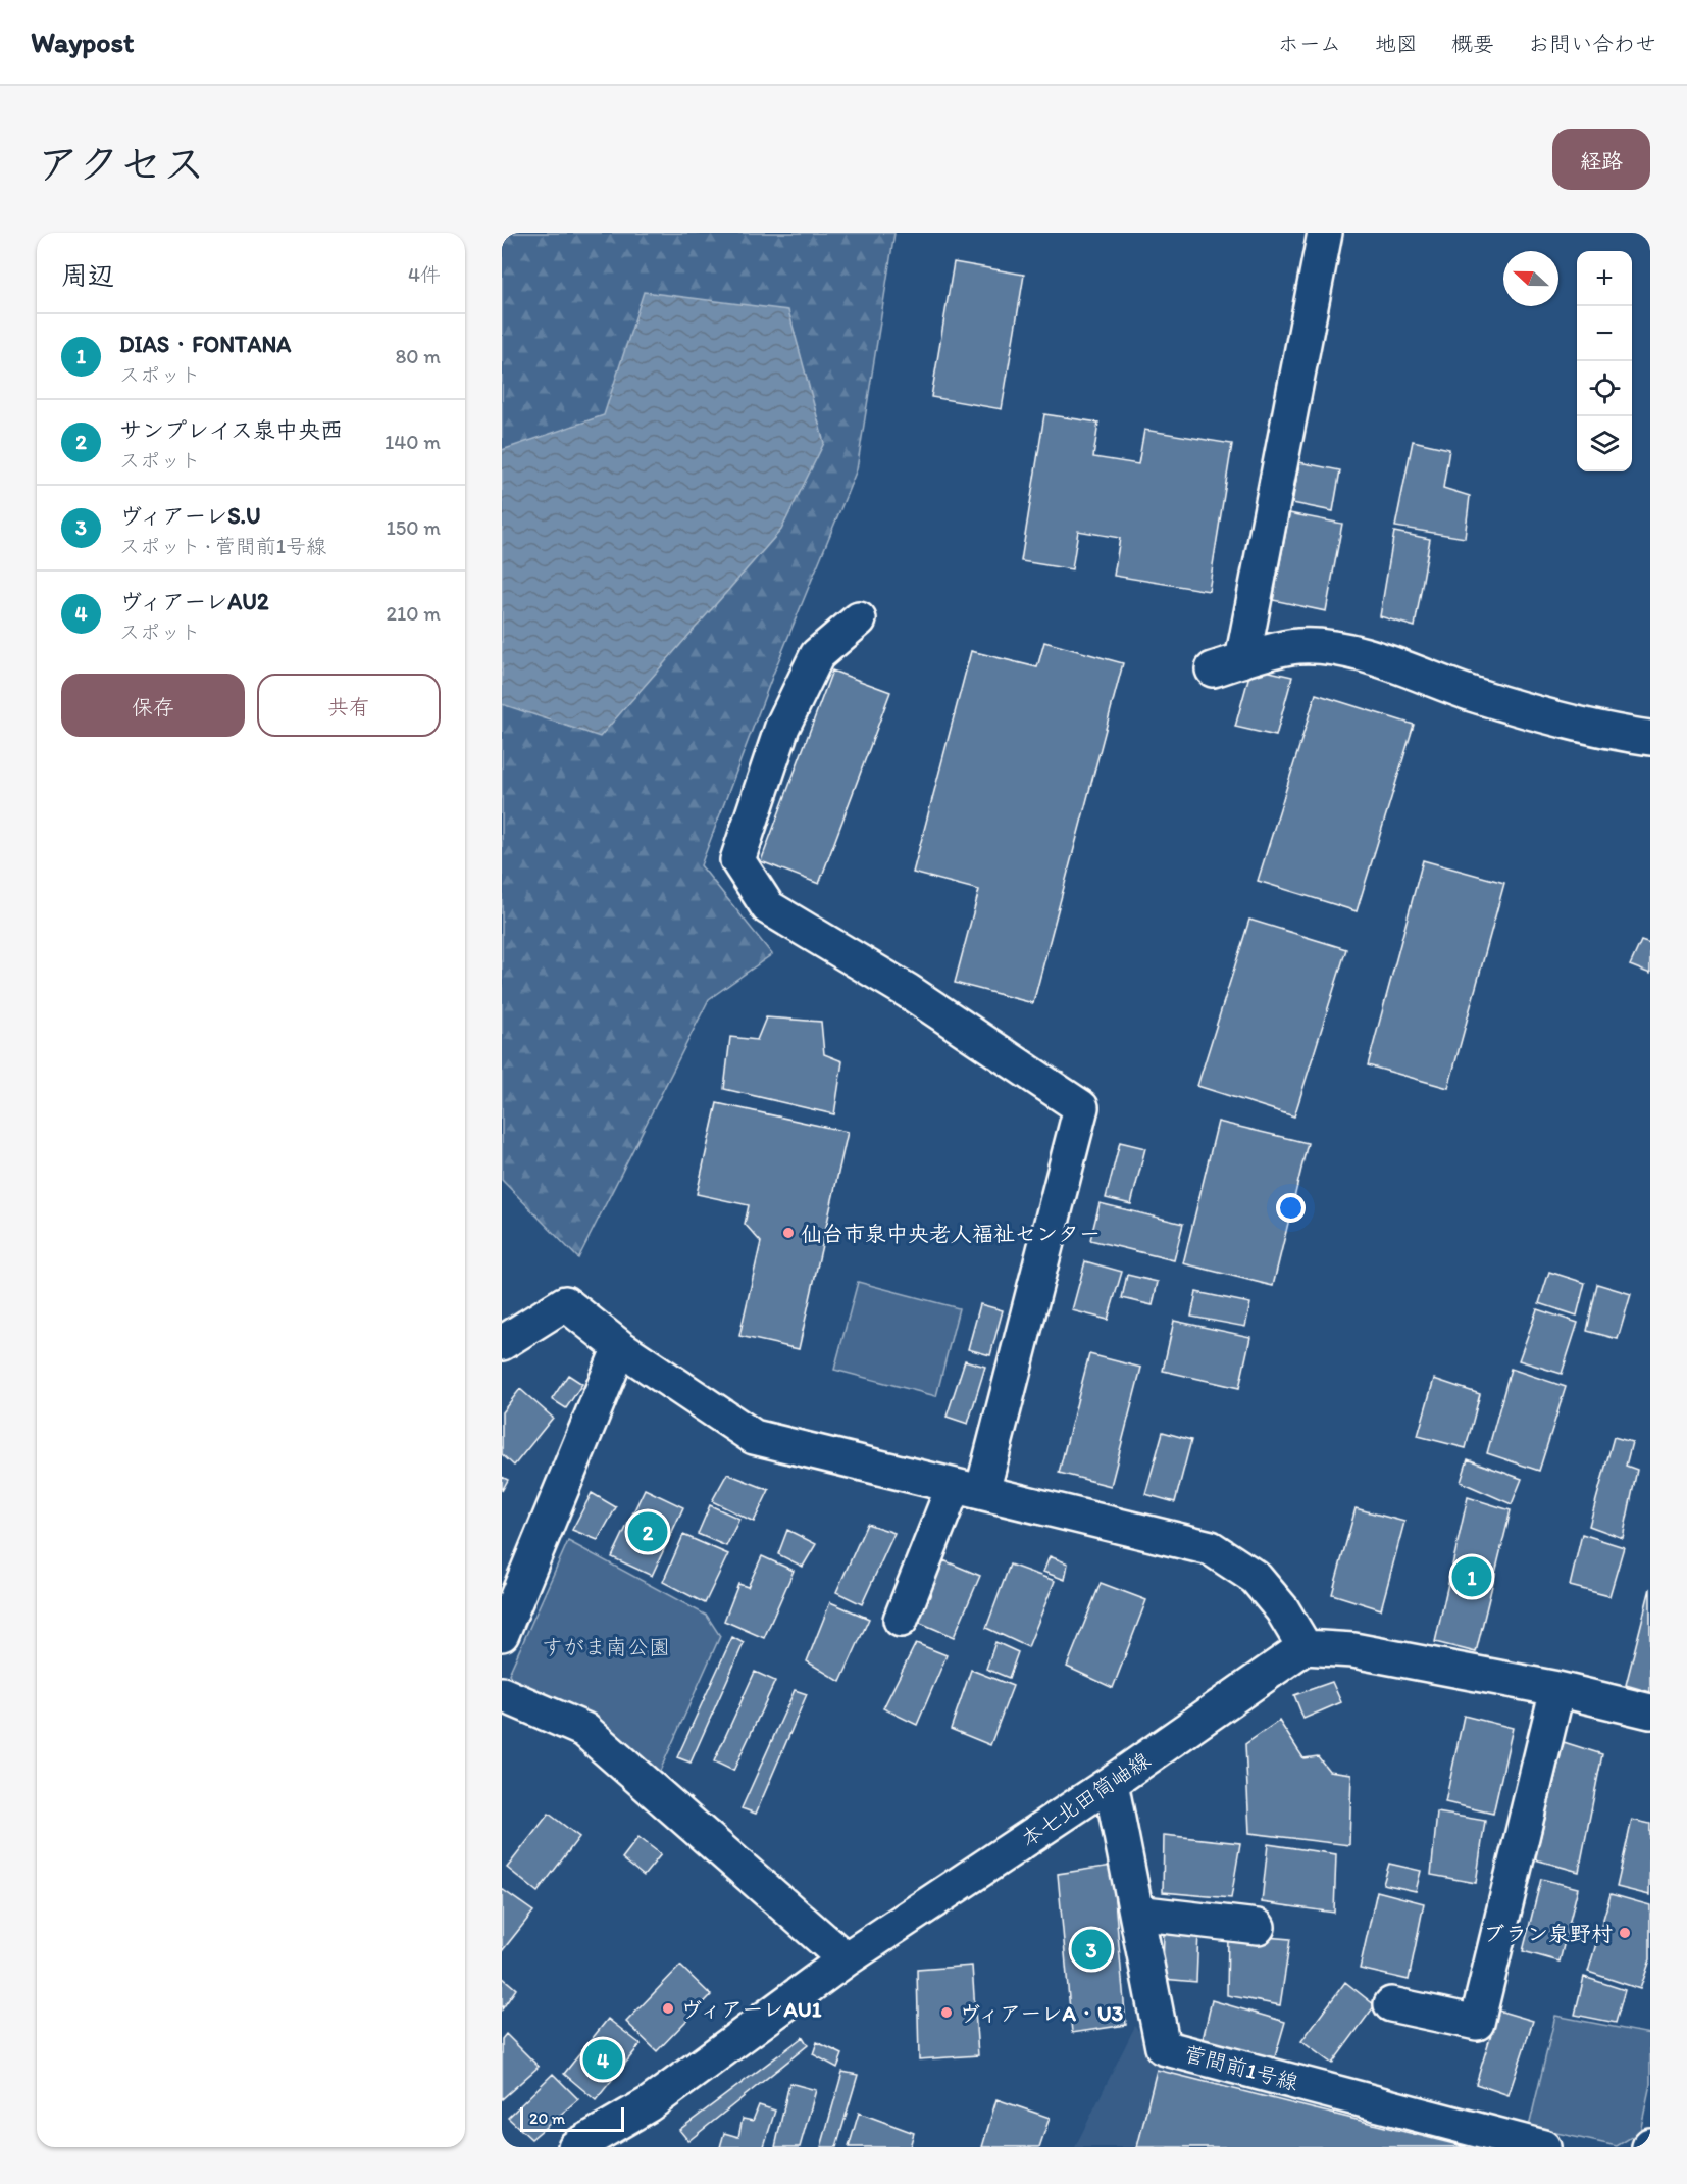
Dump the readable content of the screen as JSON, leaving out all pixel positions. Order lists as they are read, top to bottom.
{
  "streets": {
    "street": ["本七北田筒岫線", "菅間前1号線"]
  },
  "crossings": [
    ["本七北田筒岫線", "菅間前1号線"]
  ],
  "parks": ["すがま南公園"],
  "places": [
    "仙台市泉中央老人福祉センター",
    "ブラン泉野村",
    "ヴィアーレAU1",
    "ヴィアーレA・U3"
  ],
  "scale_bar": "20 m",
  "north": "left",
  "page": {
    "header": "Waypost",
    "nav": [
      "ホーム",
      "地図",
      "概要",
      "お問い合わせ"
    ],
    "title": "アクセス",
    "buttons": [
      "経路",
      ["保存", "共有"]
    ],
    "heading": ["周辺", "4件"],
    "map_buttons": ["+", "−"],
    "list": [
      {
        "mark": "1",
        "name": "DIAS・FONTANA",
        "note": "スポット",
        "value": "80 m"
      },
      {
        "mark": "2",
        "name": "サンプレイス泉中央西",
        "note": "スポット",
        "value": "140 m"
      },
      {
        "mark": "3",
        "name": "ヴィアーレS.U",
        "note": "スポット · 菅間前1号線",
        "value": "150 m"
      },
      {
        "mark": "4",
        "name": "ヴィアーレAU2",
        "note": "スポット",
        "value": "210 m"
      }
    ],
    "pins": [
      "2",
      "1",
      "3",
      "4"
    ],
    "scale": "20 m"
  }
}
